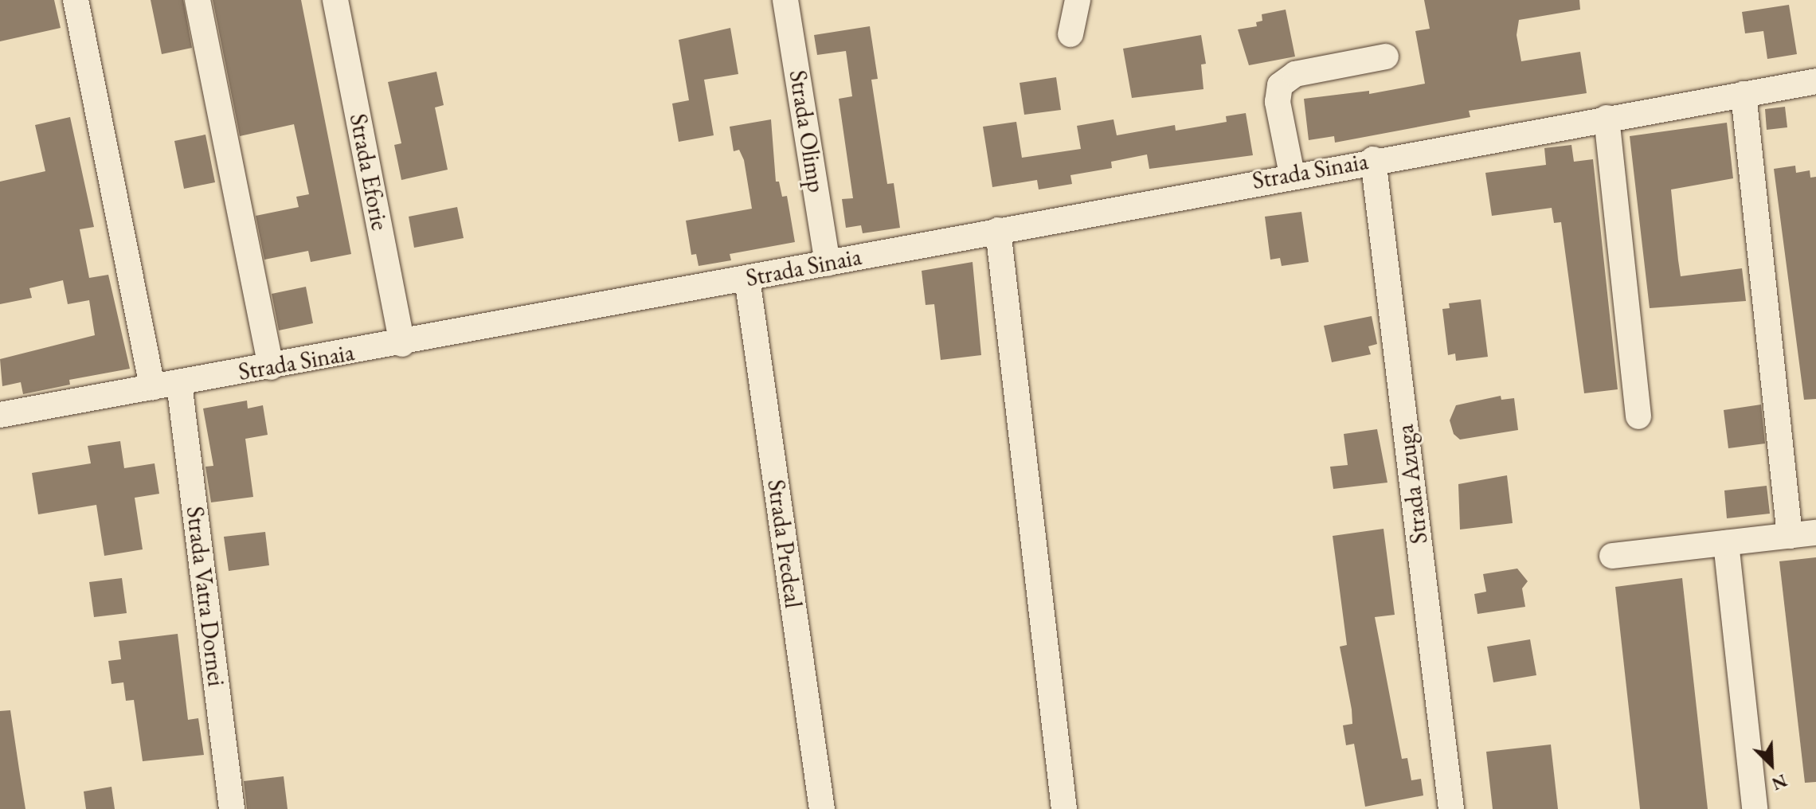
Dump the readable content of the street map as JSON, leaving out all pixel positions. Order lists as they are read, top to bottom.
{
  "streets": {
    "street": [
      "Strada Olimp",
      "Strada Sinaia",
      "Strada Eforie",
      "Strada Azuga",
      "Strada Predeal",
      "Strada Vatra Dornei"
    ]
  },
  "crossings": [
    ["Strada Olimp", "Strada Sinaia"],
    ["Strada Sinaia", "Strada Eforie"],
    ["Strada Sinaia", "Strada Azuga"],
    ["Strada Sinaia", "Strada Predeal"],
    ["Strada Sinaia", "Strada Vatra Dornei"]
  ],
  "north": "bottom right"
}
